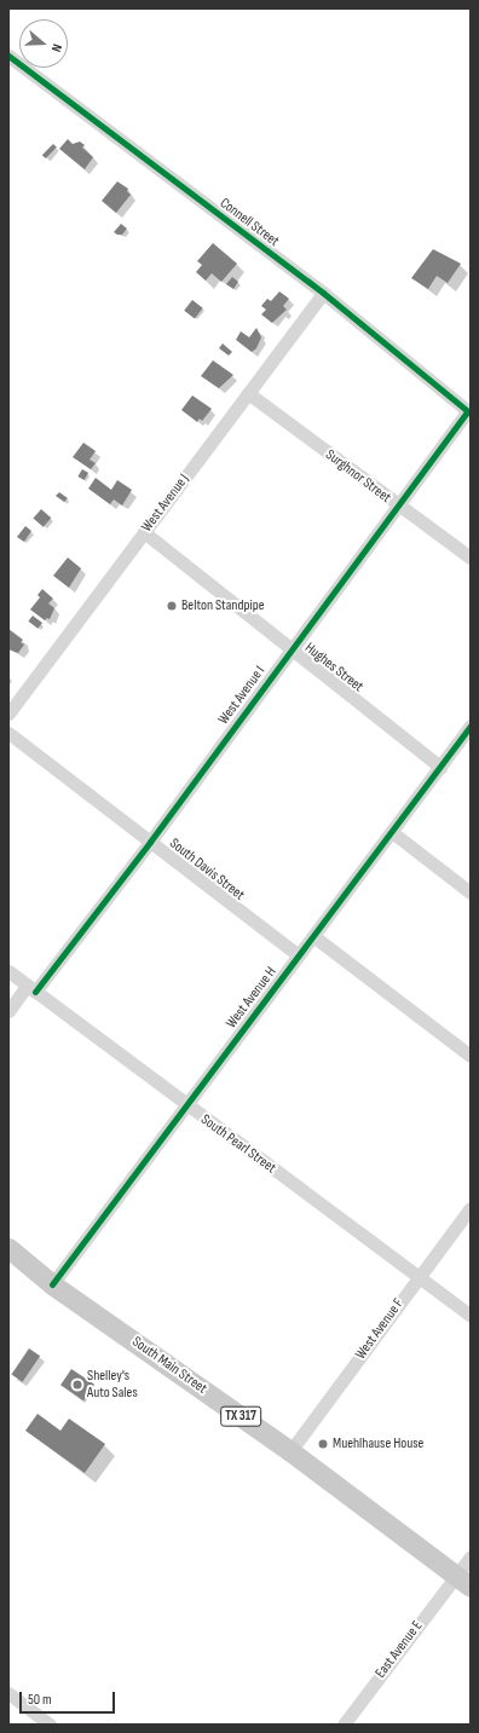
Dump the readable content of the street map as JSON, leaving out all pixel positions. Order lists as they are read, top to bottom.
{
  "streets": {
    "main road": ["South Main Street", "TX 317"],
    "street": [
      "Connell Street",
      "Surghnor Street",
      "West Avenue J",
      "Hughes Street",
      "West Avenue I",
      "South Davis Street",
      "West Avenue H",
      "South Pearl Street",
      "West Avenue F",
      "East Avenue E"
    ]
  },
  "crossings": [
    ["Connell Street", "West Avenue J"],
    ["Connell Street", "West Avenue I"],
    ["Surghnor Street", "West Avenue J"],
    ["Surghnor Street", "West Avenue I"],
    ["West Avenue J", "Hughes Street"],
    ["Hughes Street", "West Avenue I"],
    ["Hughes Street", "West Avenue H"],
    ["West Avenue I", "South Davis Street"],
    ["West Avenue I", "South Pearl Street"],
    ["South Davis Street", "West Avenue H"],
    ["West Avenue H", "South Pearl Street"],
    ["West Avenue H", "South Main Street"],
    ["South Pearl Street", "West Avenue F"],
    ["West Avenue F", "South Main Street"],
    ["South Main Street", "East Avenue E"]
  ],
  "places": ["Belton Standpipe", "Shelley's Auto Sales", "Muehlhause House"],
  "scale_bar": "50 m",
  "north": "right"
}
